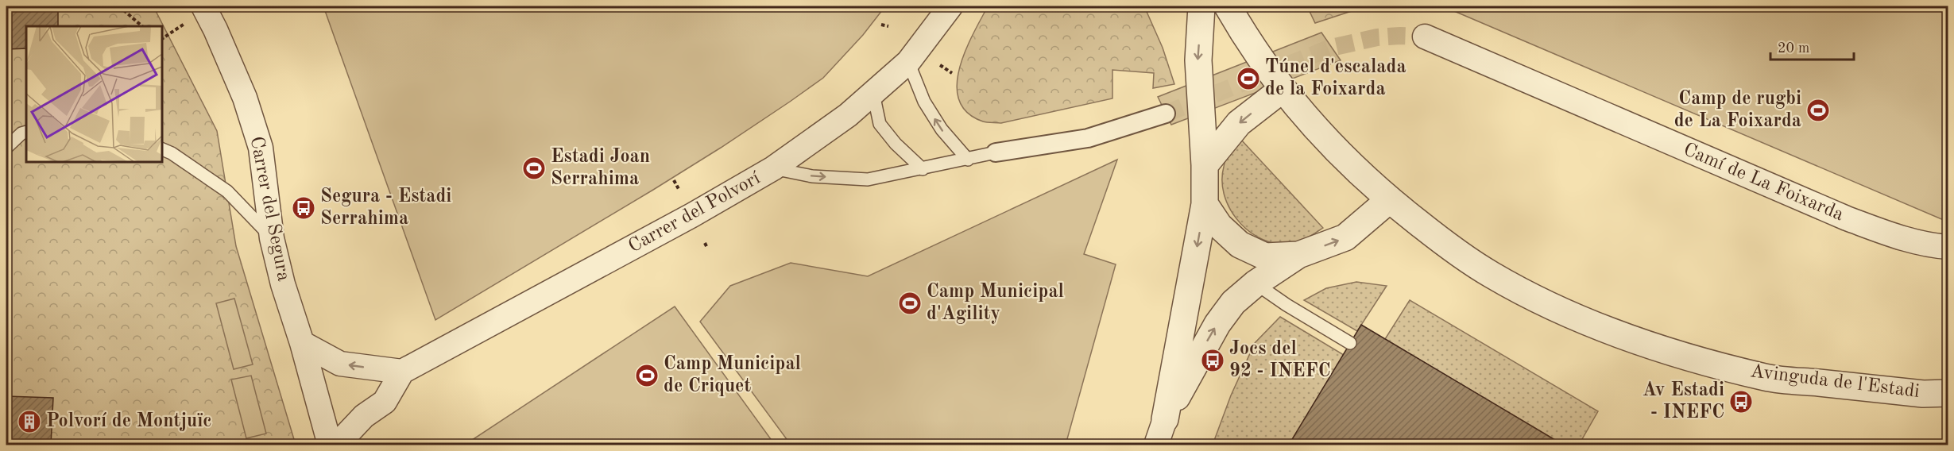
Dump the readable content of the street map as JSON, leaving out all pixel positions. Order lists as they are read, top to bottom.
{
  "streets": {
    "street": [
      "Camí de La Foixarda",
      "Carrer del Segura",
      "Carrer del Polvorí",
      "Avinguda de l'Estadi"
    ]
  },
  "places": {
    "sports": [
      "Túnel d'escalada de la Foixarda",
      "Camp de rugbi de La Foixarda",
      "Estadi Joan Serrahima",
      "Camp Municipal d'Agility",
      "Camp Municipal de Criquet"
    ],
    "bus stop": ["Segura - Estadi Serrahima", "Jocs del 92 - INEFC", "Av Estadi - INEFC"],
    "building": ["Polvorí de Montjuïc"]
  },
  "scale_bar": "20 m"
}
